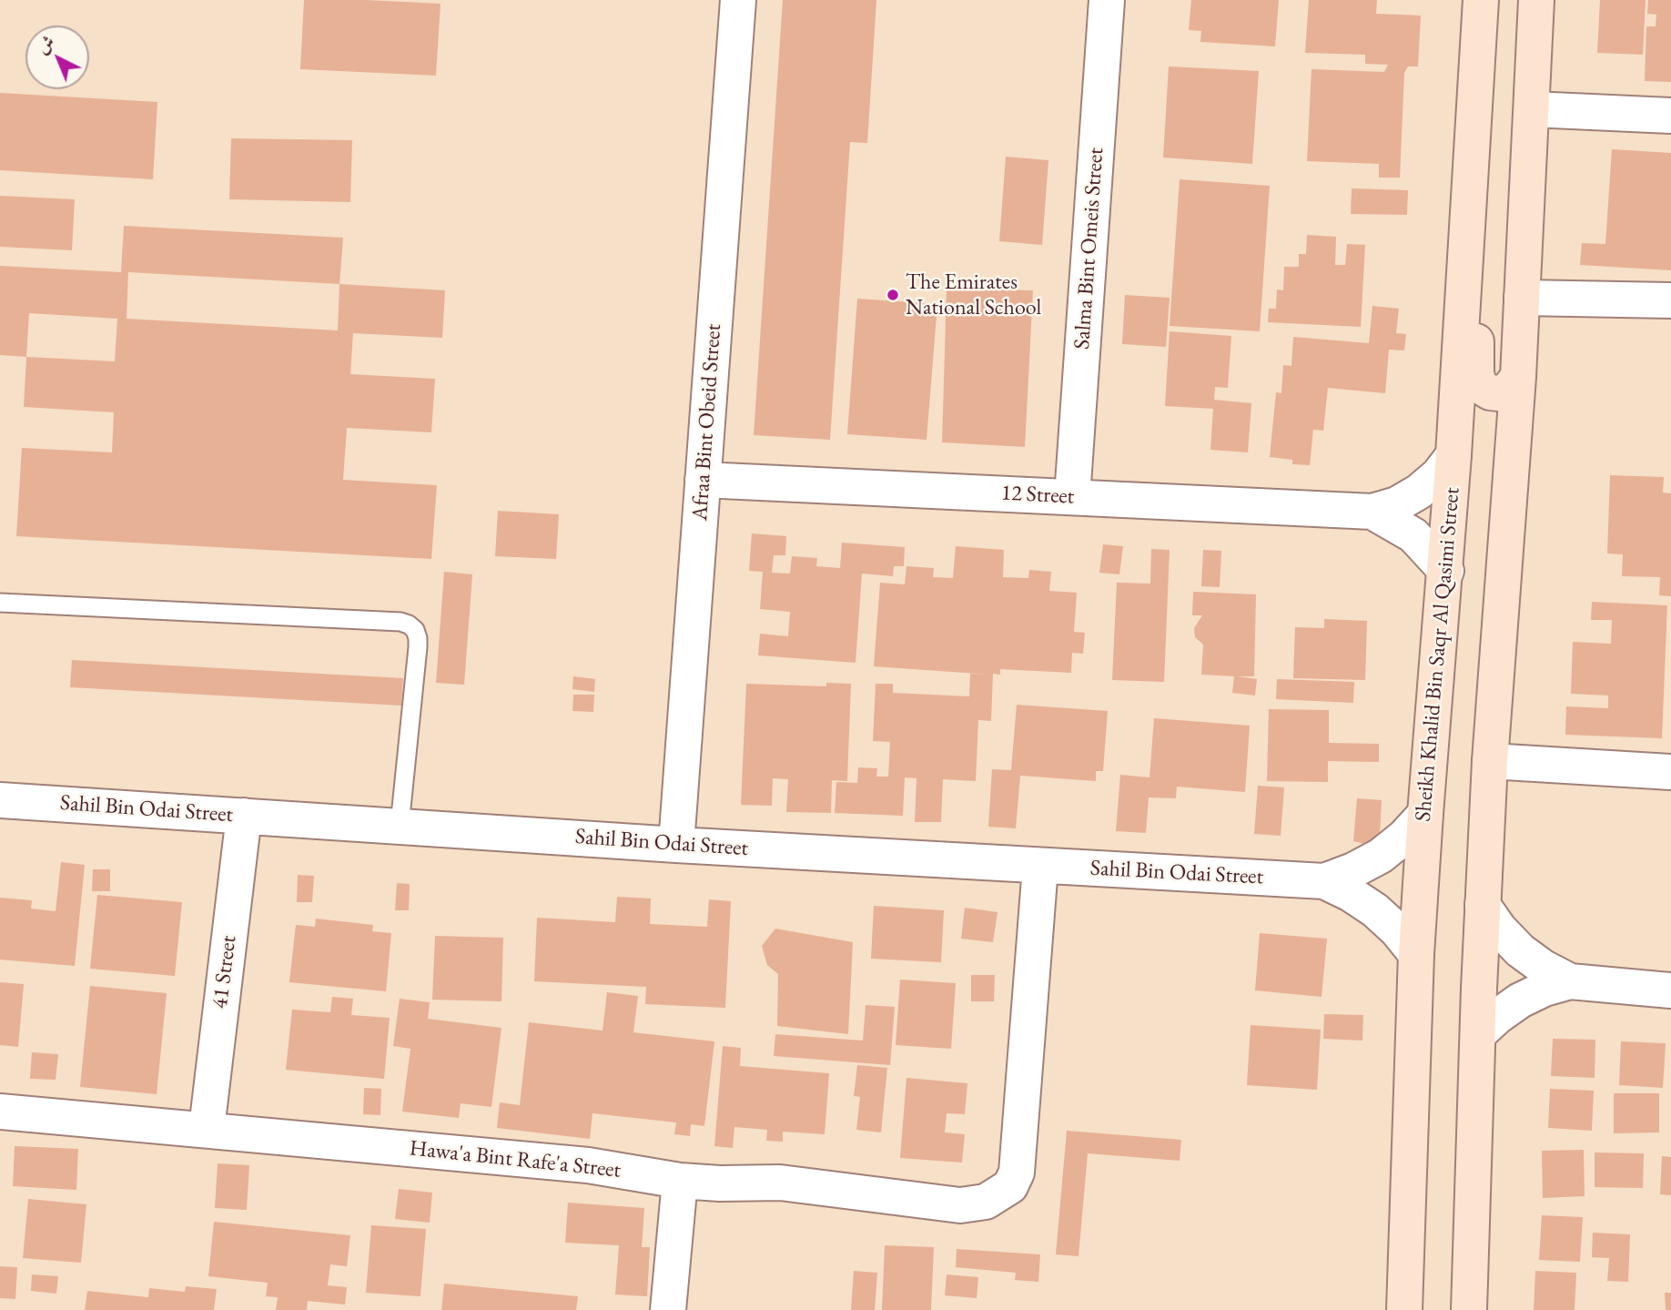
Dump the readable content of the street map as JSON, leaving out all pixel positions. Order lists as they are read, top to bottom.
{
  "streets": {
    "main road": ["Sheikh Khalid Bin Saqr Al Qasimi Street"],
    "street": [
      "Salma Bint Omeis Street",
      "Afraa Bint Obeid Street",
      "12 Street",
      "Sahil Bin Odai Street",
      "41 Street",
      "Hawa'a Bint Rafe'a Street"
    ]
  },
  "crossings": [
    ["Salma Bint Omeis Street", "12 Street"],
    ["Afraa Bint Obeid Street", "12 Street"],
    ["Afraa Bint Obeid Street", "Sahil Bin Odai Street"],
    ["12 Street", "Sheikh Khalid Bin Saqr Al Qasimi Street"],
    ["Sheikh Khalid Bin Saqr Al Qasimi Street", "Sahil Bin Odai Street"],
    ["Sahil Bin Odai Street", "41 Street"],
    ["Sahil Bin Odai Street", "Hawa'a Bint Rafe'a Street"],
    ["41 Street", "Hawa'a Bint Rafe'a Street"]
  ],
  "places": ["The Emirates National School"],
  "north": "top left"
}
